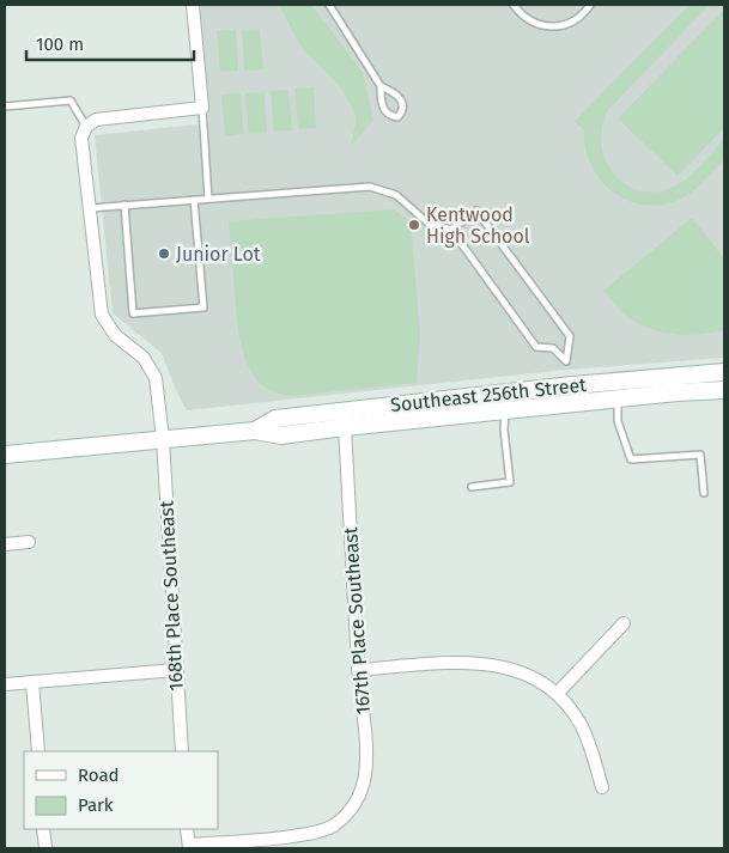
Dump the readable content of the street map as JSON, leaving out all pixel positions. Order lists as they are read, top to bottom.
{
  "streets": {
    "main road": ["Southeast 256th Street"],
    "street": ["168th Place Southeast", "167th Place Southeast"]
  },
  "crossings": [
    ["Southeast 256th Street", "168th Place Southeast"],
    ["Southeast 256th Street", "167th Place Southeast"]
  ],
  "places": ["Kentwood High School", "Junior Lot"],
  "legend": ["Road", "Park"],
  "scale_bar": "100 m"
}
